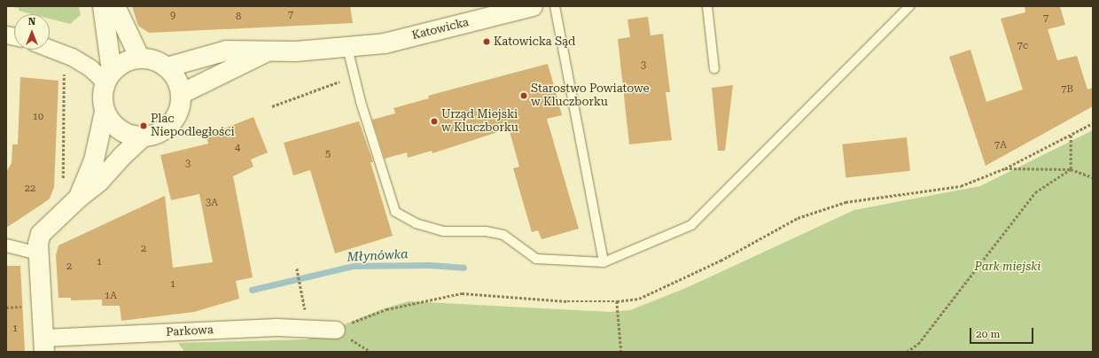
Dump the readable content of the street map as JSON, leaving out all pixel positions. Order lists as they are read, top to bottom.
{
  "streets": {
    "main road": ["Katowicka"],
    "street": ["Parkowa"]
  },
  "water": ["Młynówka"],
  "parks": ["Park miejski"],
  "places": [
    "Katowicka Sąd",
    "Starostwo Powiatowe w Kluczborku",
    "Urząd Miejski w Kluczborku",
    "Plac Niepodległości"
  ],
  "house_numbers": [
    "7",
    "9",
    "8",
    "7",
    "7c",
    "3",
    "7B",
    "10",
    "7A",
    "4",
    "5",
    "3",
    "22",
    "3A",
    "2",
    "1",
    "2",
    "1",
    "1A",
    "1"
  ],
  "scale_bar": "20 m",
  "north": "top"
}
